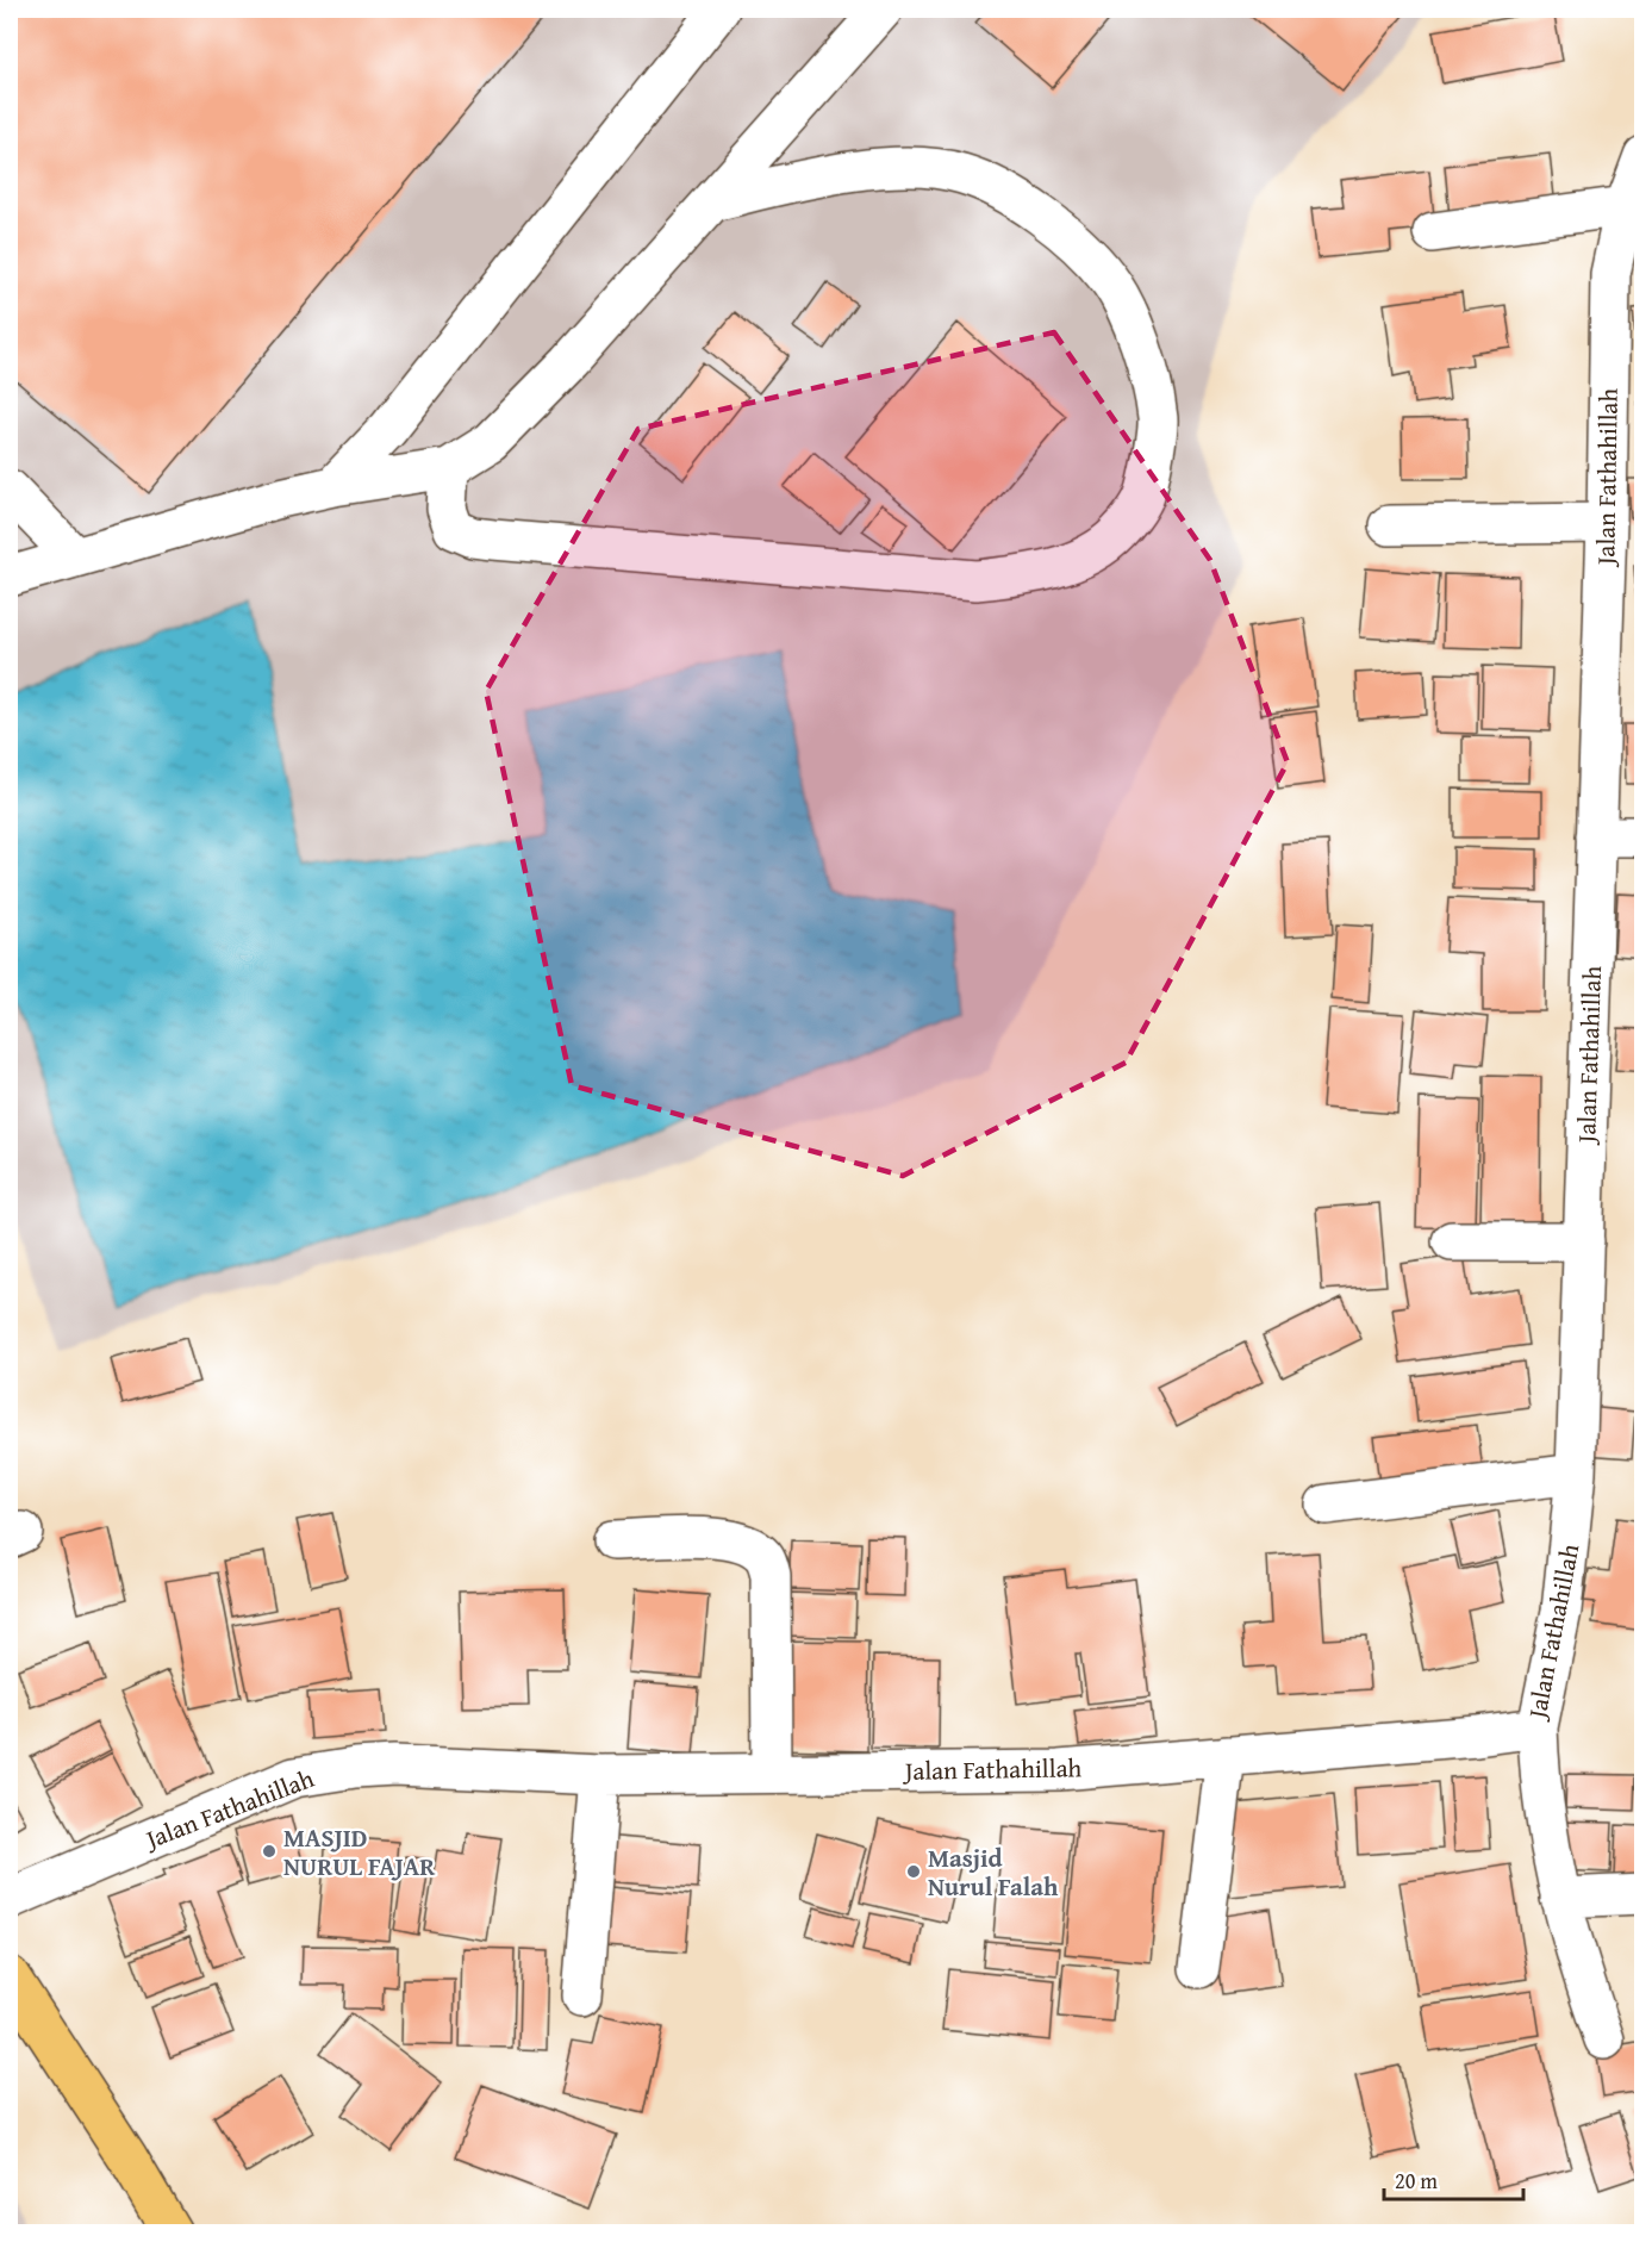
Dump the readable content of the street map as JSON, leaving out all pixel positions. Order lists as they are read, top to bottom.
{
  "streets": {
    "street": ["Jalan Fathahillah"]
  },
  "places": ["MASJID NURUL FAJAR", "Masjid Nurul Falah"],
  "scale_bar": "20 m"
}
